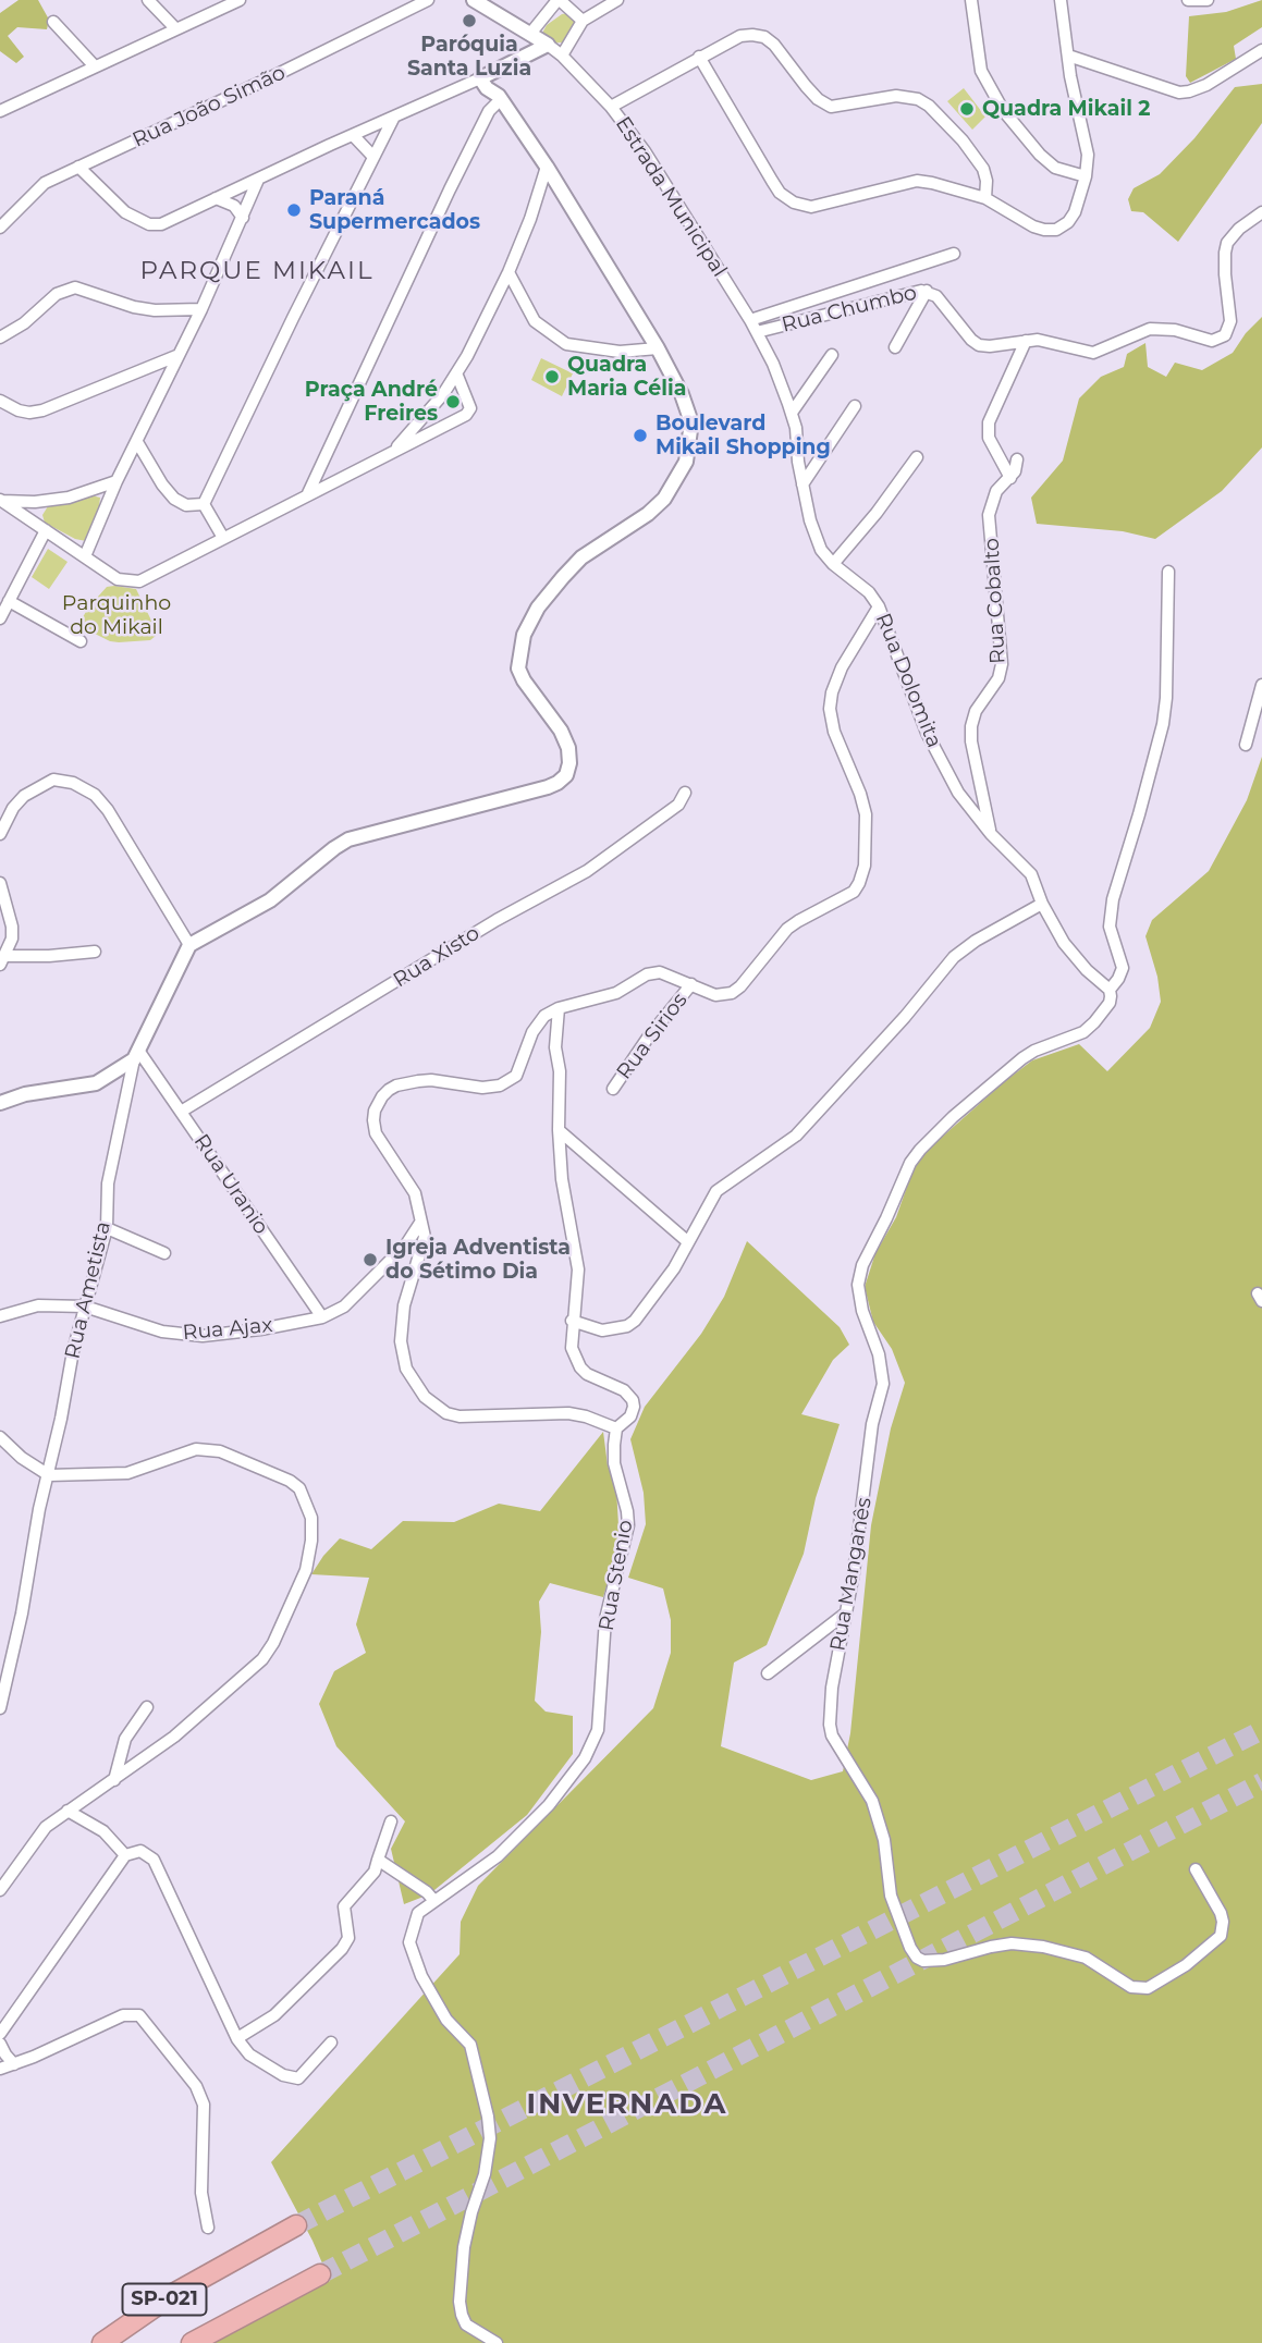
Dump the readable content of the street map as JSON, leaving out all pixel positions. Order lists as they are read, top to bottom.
{
  "streets": {
    "highway": ["SP-021"],
    "street": [
      "Rua João Simão",
      "Estrada Municipal",
      "Rua Chumbo",
      "Rua Cobalto",
      "Rua Dolomita",
      "Rua Xisto",
      "Rua Sirios",
      "Rua Uranio",
      "Rua Ametista",
      "Rua Ajax",
      "Rua Manganês",
      "Rua Stenio"
    ]
  },
  "crossings": [
    ["Estrada Municipal", "Rua Dolomita"],
    ["Rua Chumbo", "Rua Dolomita"],
    ["Rua Cobalto", "Rua Dolomita"],
    ["Rua Xisto", "Rua Uranio"],
    ["Rua Uranio", "Rua Ametista"],
    ["Rua Uranio", "Rua Ajax"],
    ["Rua Ametista", "Rua Ajax"]
  ],
  "districts": ["PARQUE MIKAIL", "INVERNADA"],
  "parks": ["Parquinho do Mikail"],
  "places": [
    "Paróquia Santa Luzia",
    "Quadra Mikail 2",
    "Paraná Supermercados",
    "Quadra Maria Célia",
    "Praça André Freires",
    "Boulevard Mikail Shopping",
    "Igreja Adventista do Sétimo Dia"
  ]
}
